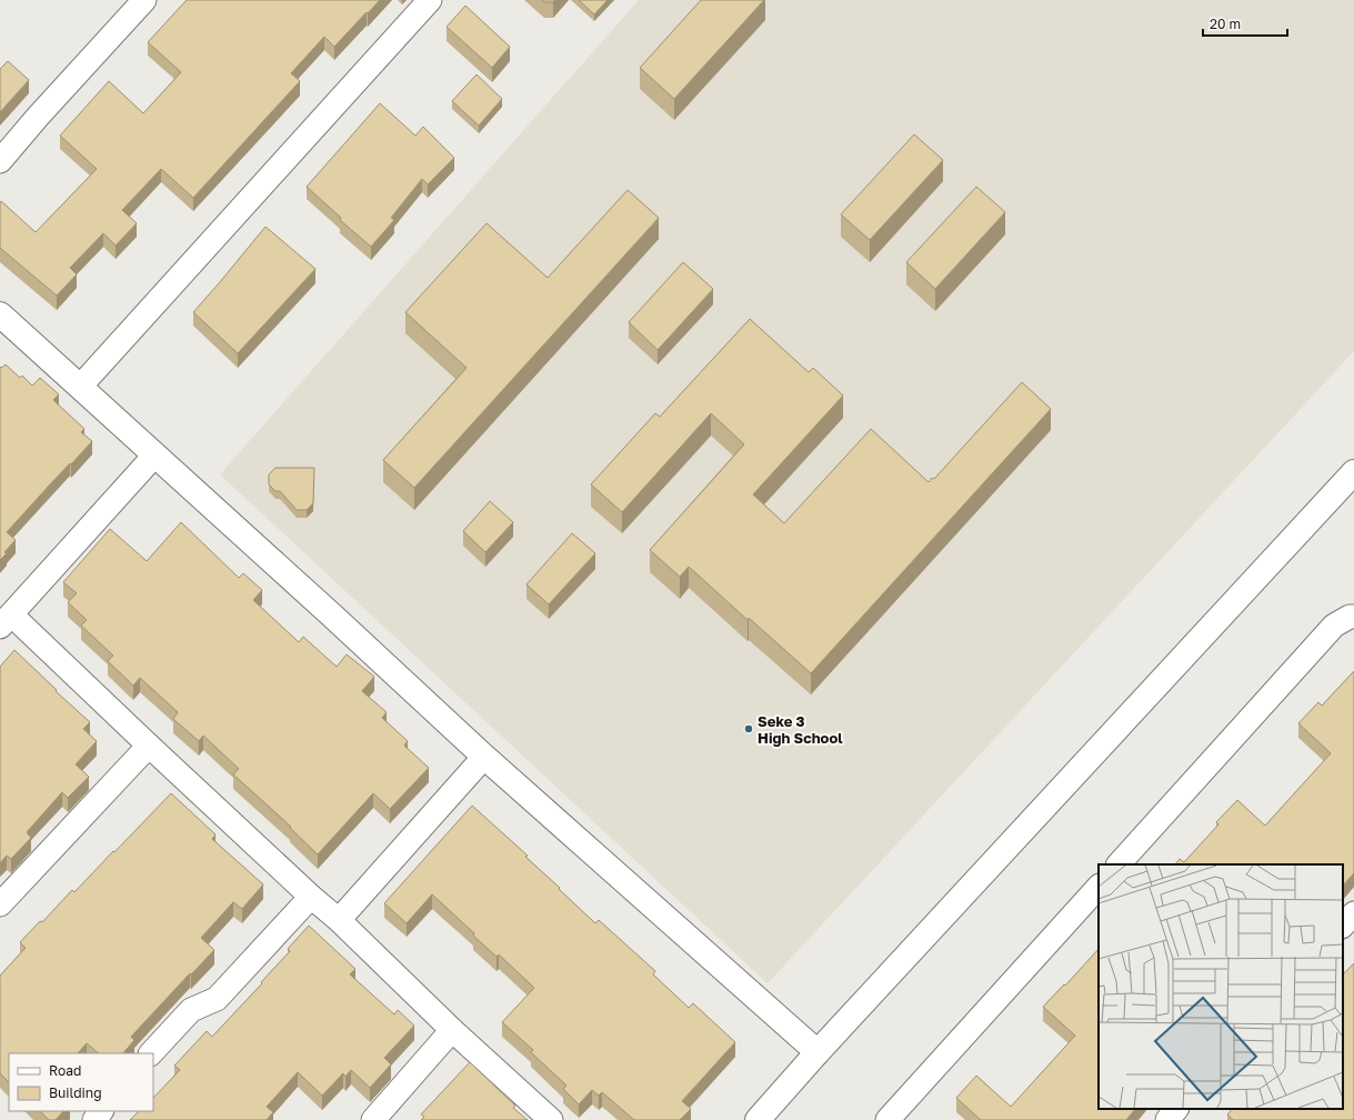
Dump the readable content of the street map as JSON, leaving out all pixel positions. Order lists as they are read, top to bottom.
{
  "places": ["Seke 3 High School"],
  "legend": ["Road", "Building"],
  "scale_bar": "20 m"
}
